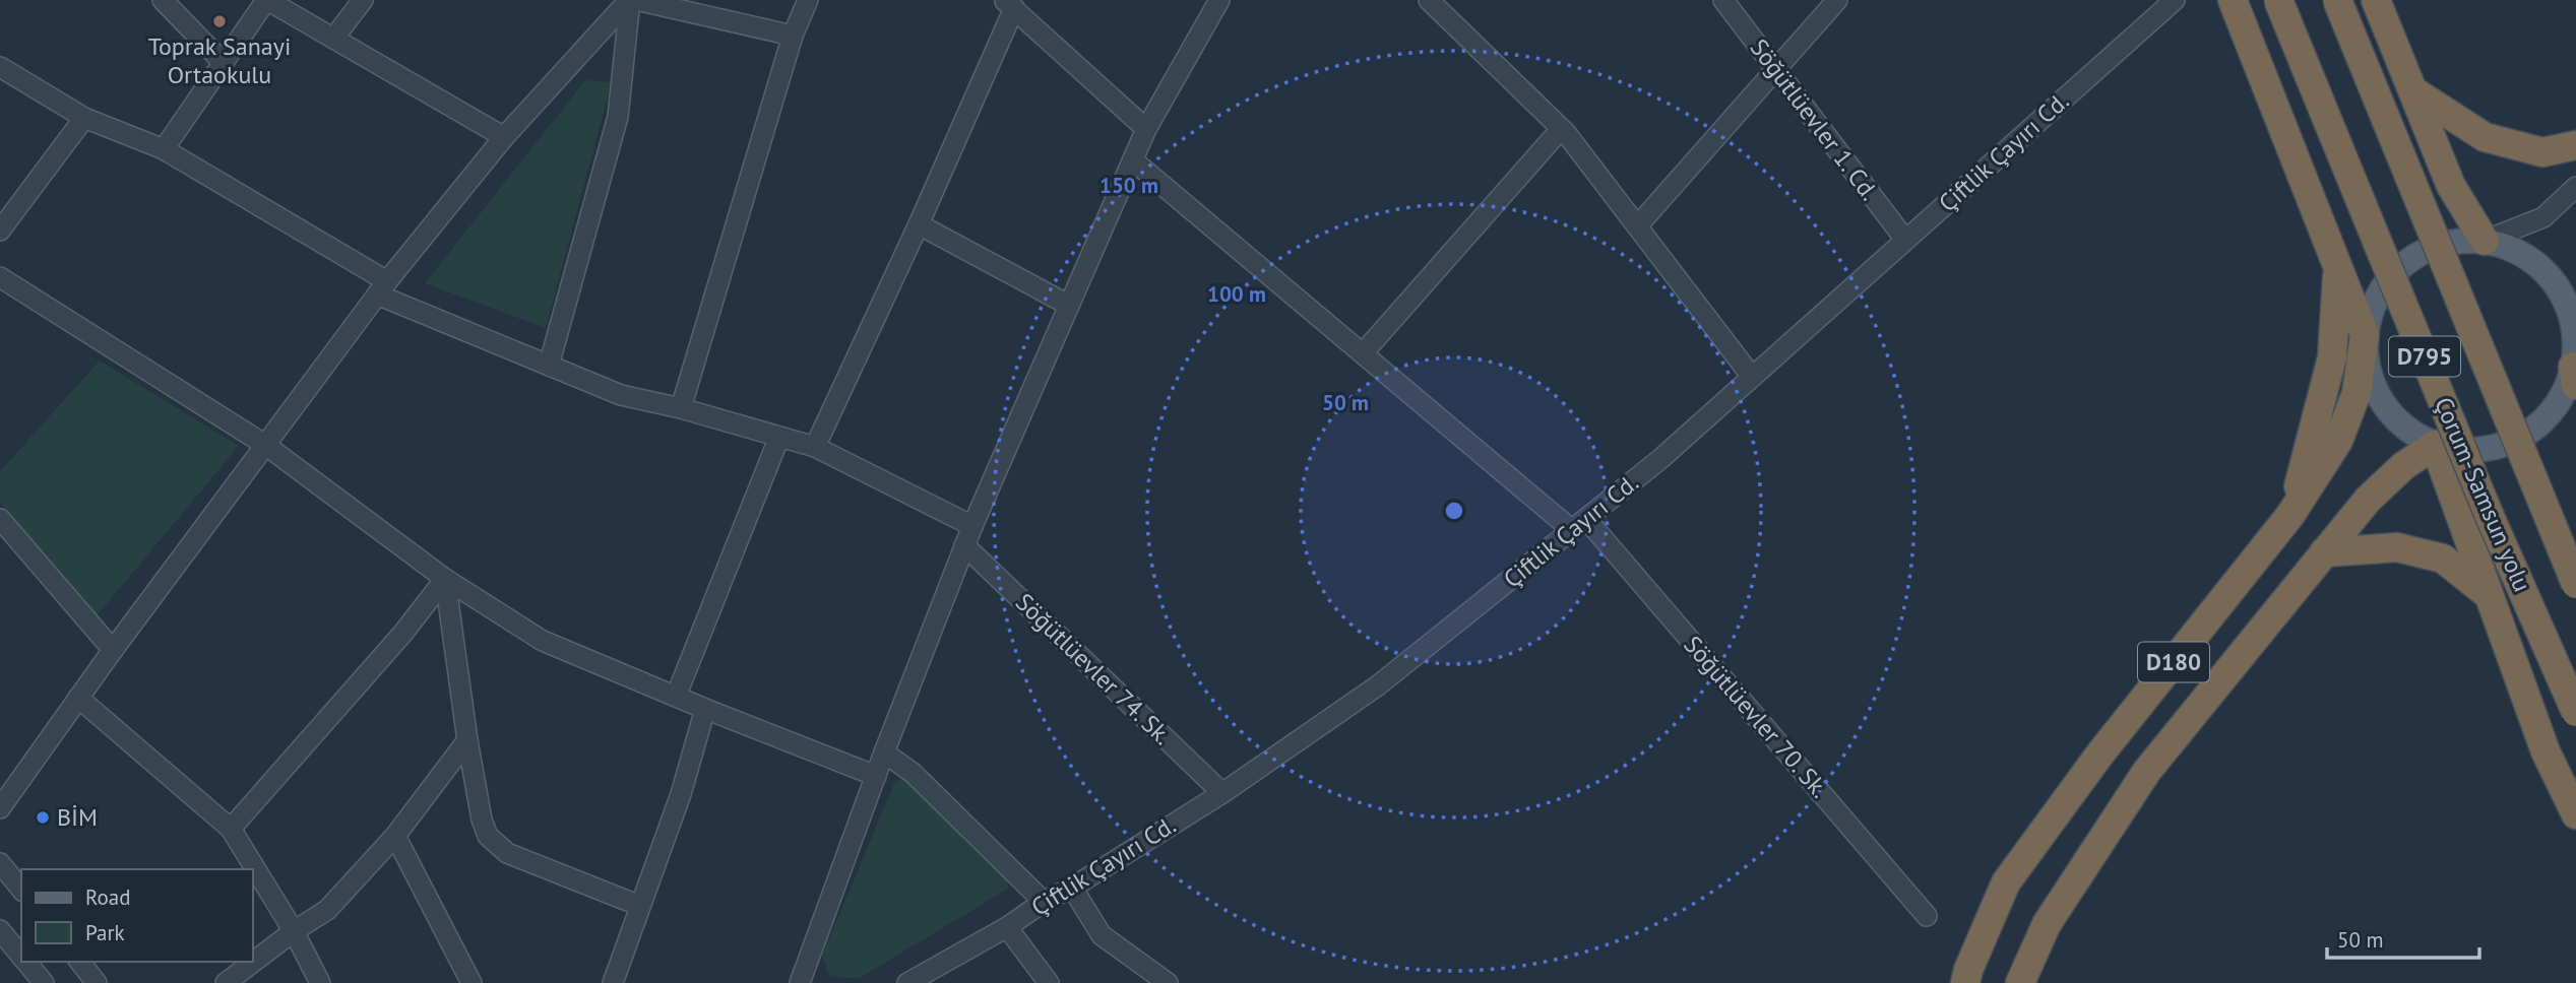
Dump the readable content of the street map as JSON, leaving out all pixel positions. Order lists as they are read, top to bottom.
{
  "streets": {
    "highway": ["D795", "Çorum-Samsun yolu", "D180"],
    "street": [
      "Söğütlüevler 1. Cd.",
      "Çiftlik Çayırı Cd.",
      "Söğütlüevler 74. Sk.",
      "Söğütlüevler 70. Sk."
    ]
  },
  "crossings": [
    ["Söğütlüevler 1. Cd.", "Çiftlik Çayırı Cd."],
    ["Çiftlik Çayırı Cd.", "Söğütlüevler 74. Sk."],
    ["Çiftlik Çayırı Cd.", "Söğütlüevler 70. Sk."]
  ],
  "places": ["Toprak Sanayi Ortaokulu", "BİM"],
  "legend": ["Road", "Park"],
  "scale_bar": "50 m",
  "rings": ["150 m", "100 m", "50 m"]
}
